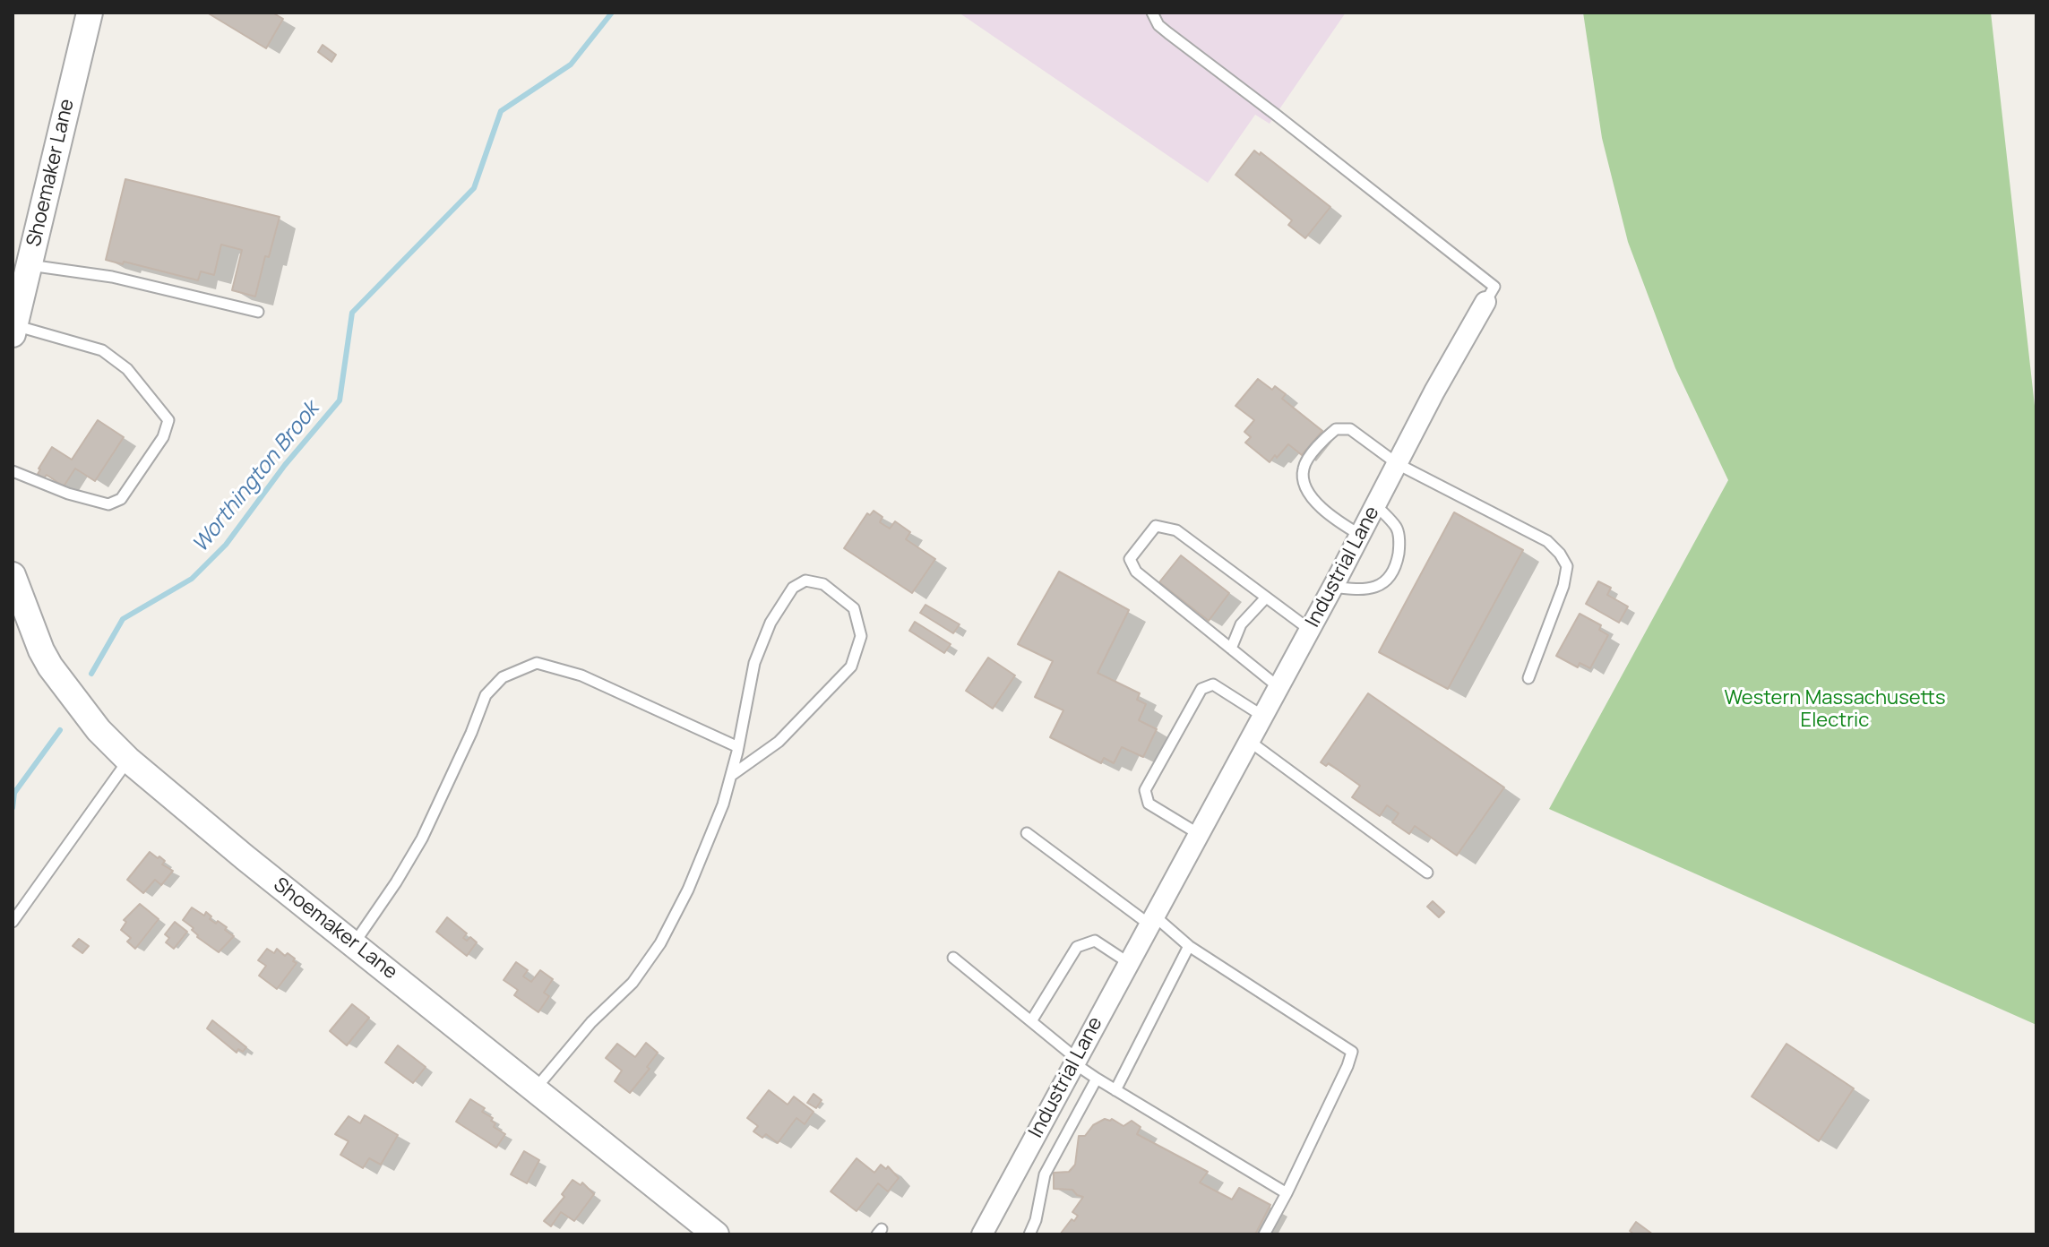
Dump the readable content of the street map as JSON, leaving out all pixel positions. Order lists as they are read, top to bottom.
{
  "streets": {
    "street": ["Shoemaker Lane", "Industrial Lane"]
  },
  "water": ["Worthington Brook"],
  "parks": ["Western Massachusetts Electric"]
}
